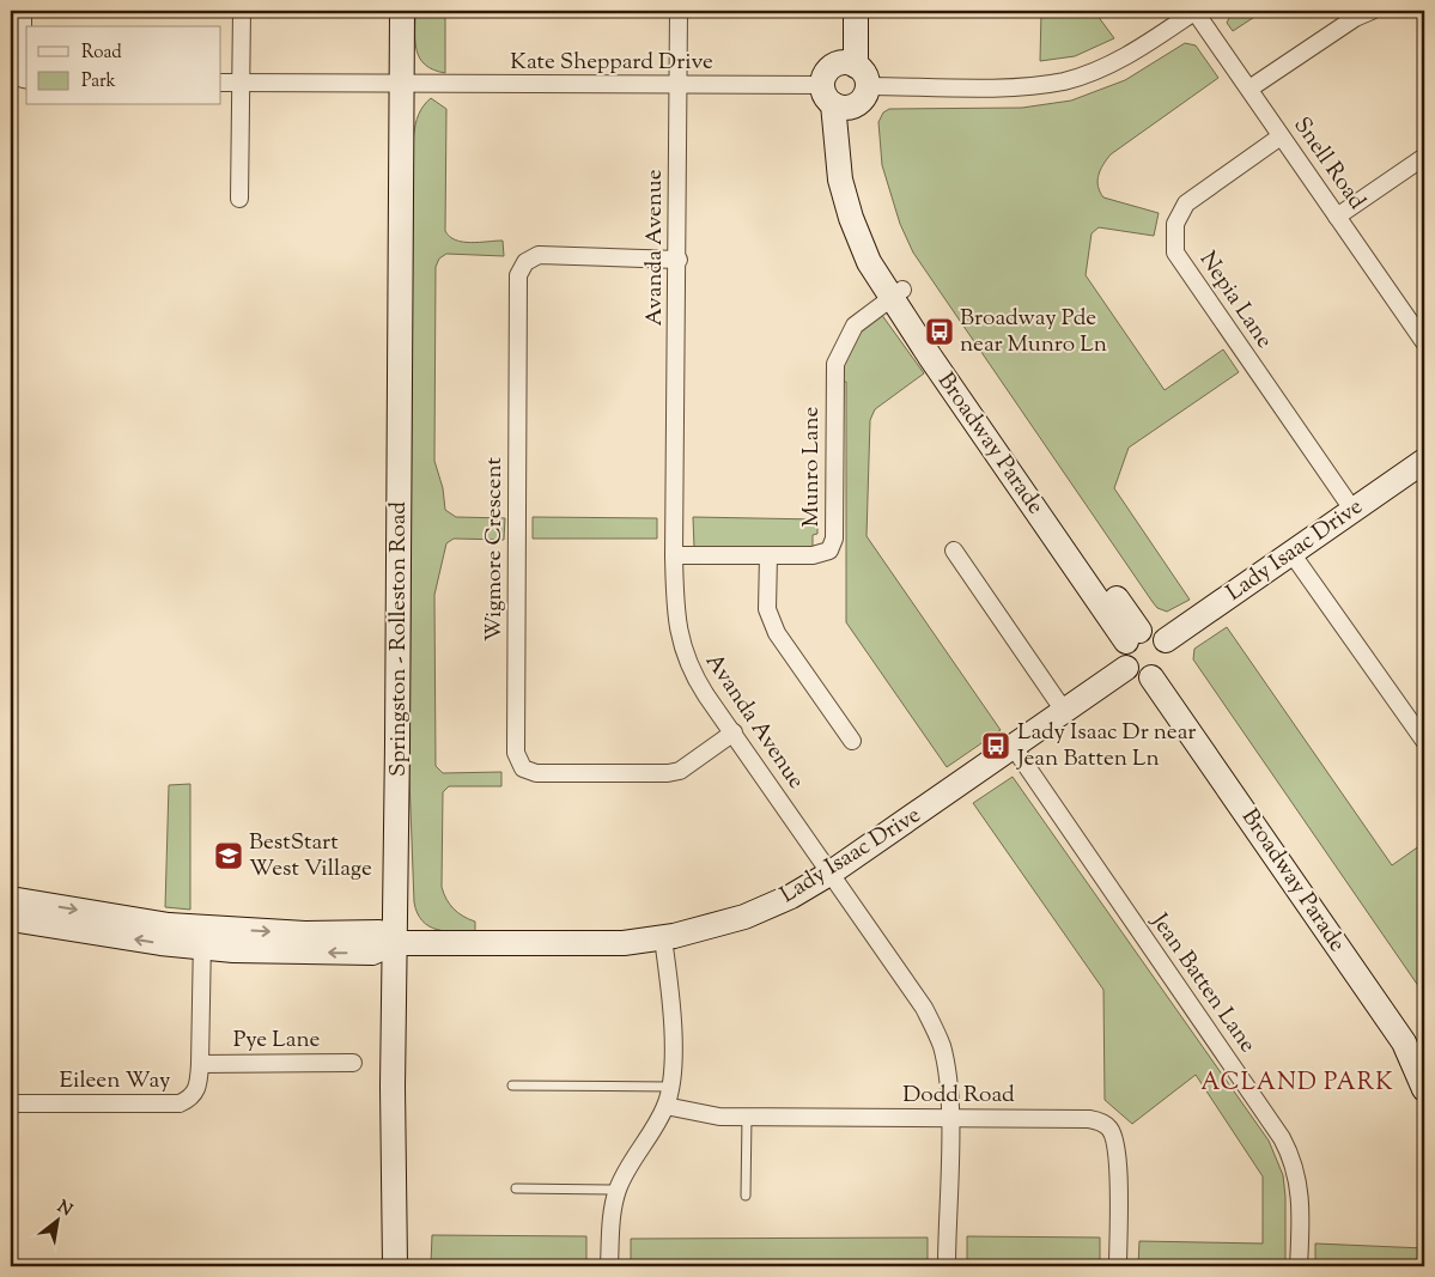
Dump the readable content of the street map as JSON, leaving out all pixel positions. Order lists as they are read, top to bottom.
{
  "streets": {
    "street": [
      "Kate Sheppard Drive",
      "Snell Road",
      "Avanda Avenue",
      "Nepia Lane",
      "Broadway Parade",
      "Munro Lane",
      "Wigmore Crescent",
      "Lady Isaac Drive",
      "Springston - Rolleston Road",
      "Jean Batten Lane",
      "Pye Lane",
      "Eileen Way",
      "Dodd Road"
    ]
  },
  "crossings": [
    ["Kate Sheppard Drive", "Avanda Avenue"],
    ["Kate Sheppard Drive", "Broadway Parade"],
    ["Kate Sheppard Drive", "Springston - Rolleston Road"],
    ["Snell Road", "Nepia Lane"],
    ["Avanda Avenue", "Munro Lane"],
    ["Avanda Avenue", "Wigmore Crescent"],
    ["Avanda Avenue", "Lady Isaac Drive"],
    ["Avanda Avenue", "Dodd Road"],
    ["Nepia Lane", "Lady Isaac Drive"],
    ["Broadway Parade", "Munro Lane"],
    ["Broadway Parade", "Lady Isaac Drive"],
    ["Lady Isaac Drive", "Springston - Rolleston Road"],
    ["Lady Isaac Drive", "Jean Batten Lane"],
    ["Lady Isaac Drive", "Eileen Way"],
    ["Pye Lane", "Eileen Way"]
  ],
  "districts": ["ACLAND PARK"],
  "places": {
    "bus stop": ["Broadway Pde near Munro Ln", "Lady Isaac Dr near Jean Batten Ln"],
    "school or university": ["BestStart West Village"]
  },
  "legend": ["Road", "Park"],
  "north": "top right"
}
